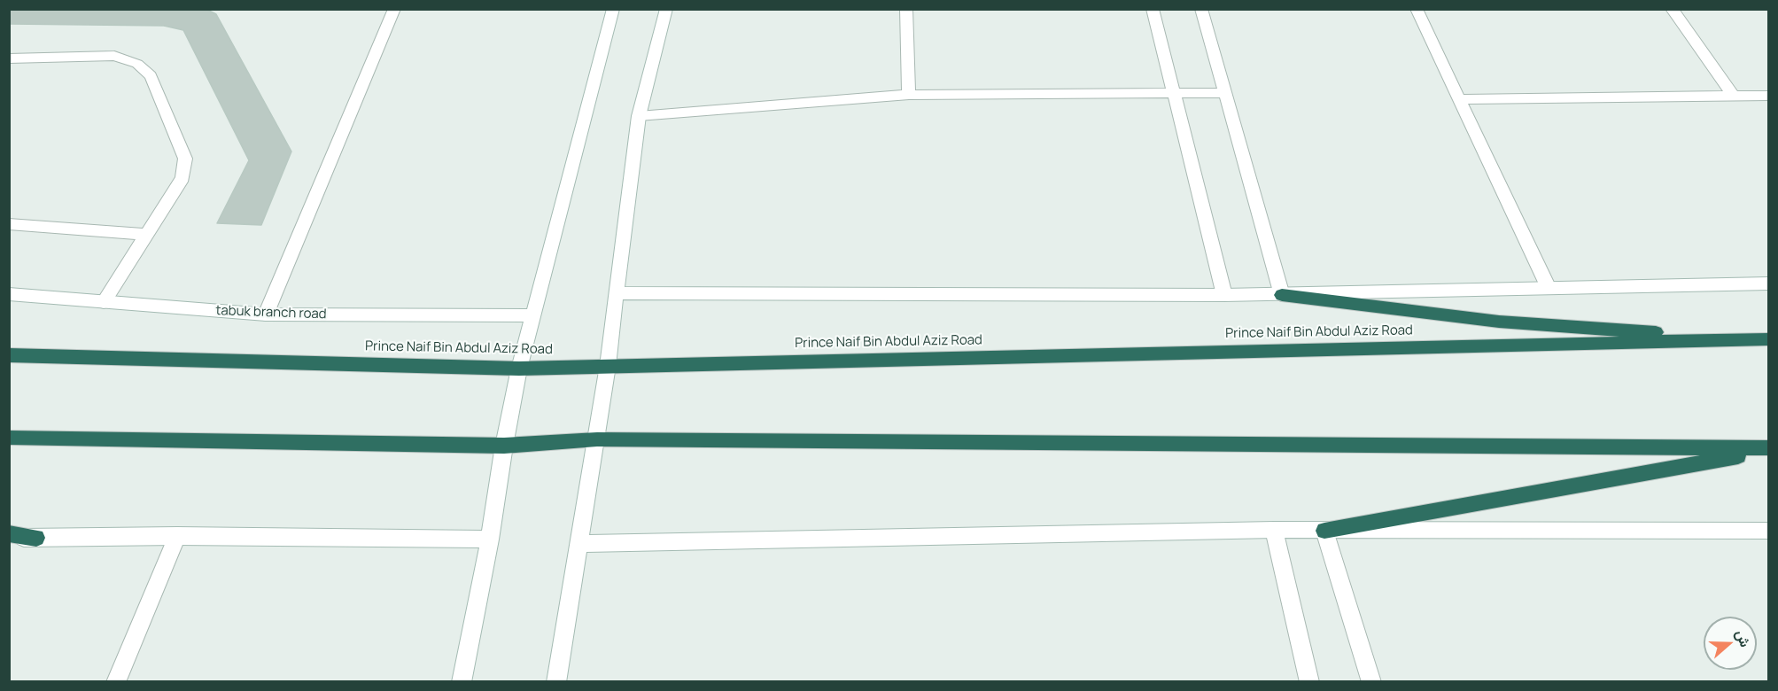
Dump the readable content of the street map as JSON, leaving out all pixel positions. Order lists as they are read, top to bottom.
{
  "streets": {
    "highway": ["Prince Naif Bin Abdul Aziz Road"],
    "main road": ["tabuk branch road"]
  },
  "north": "right"
}
